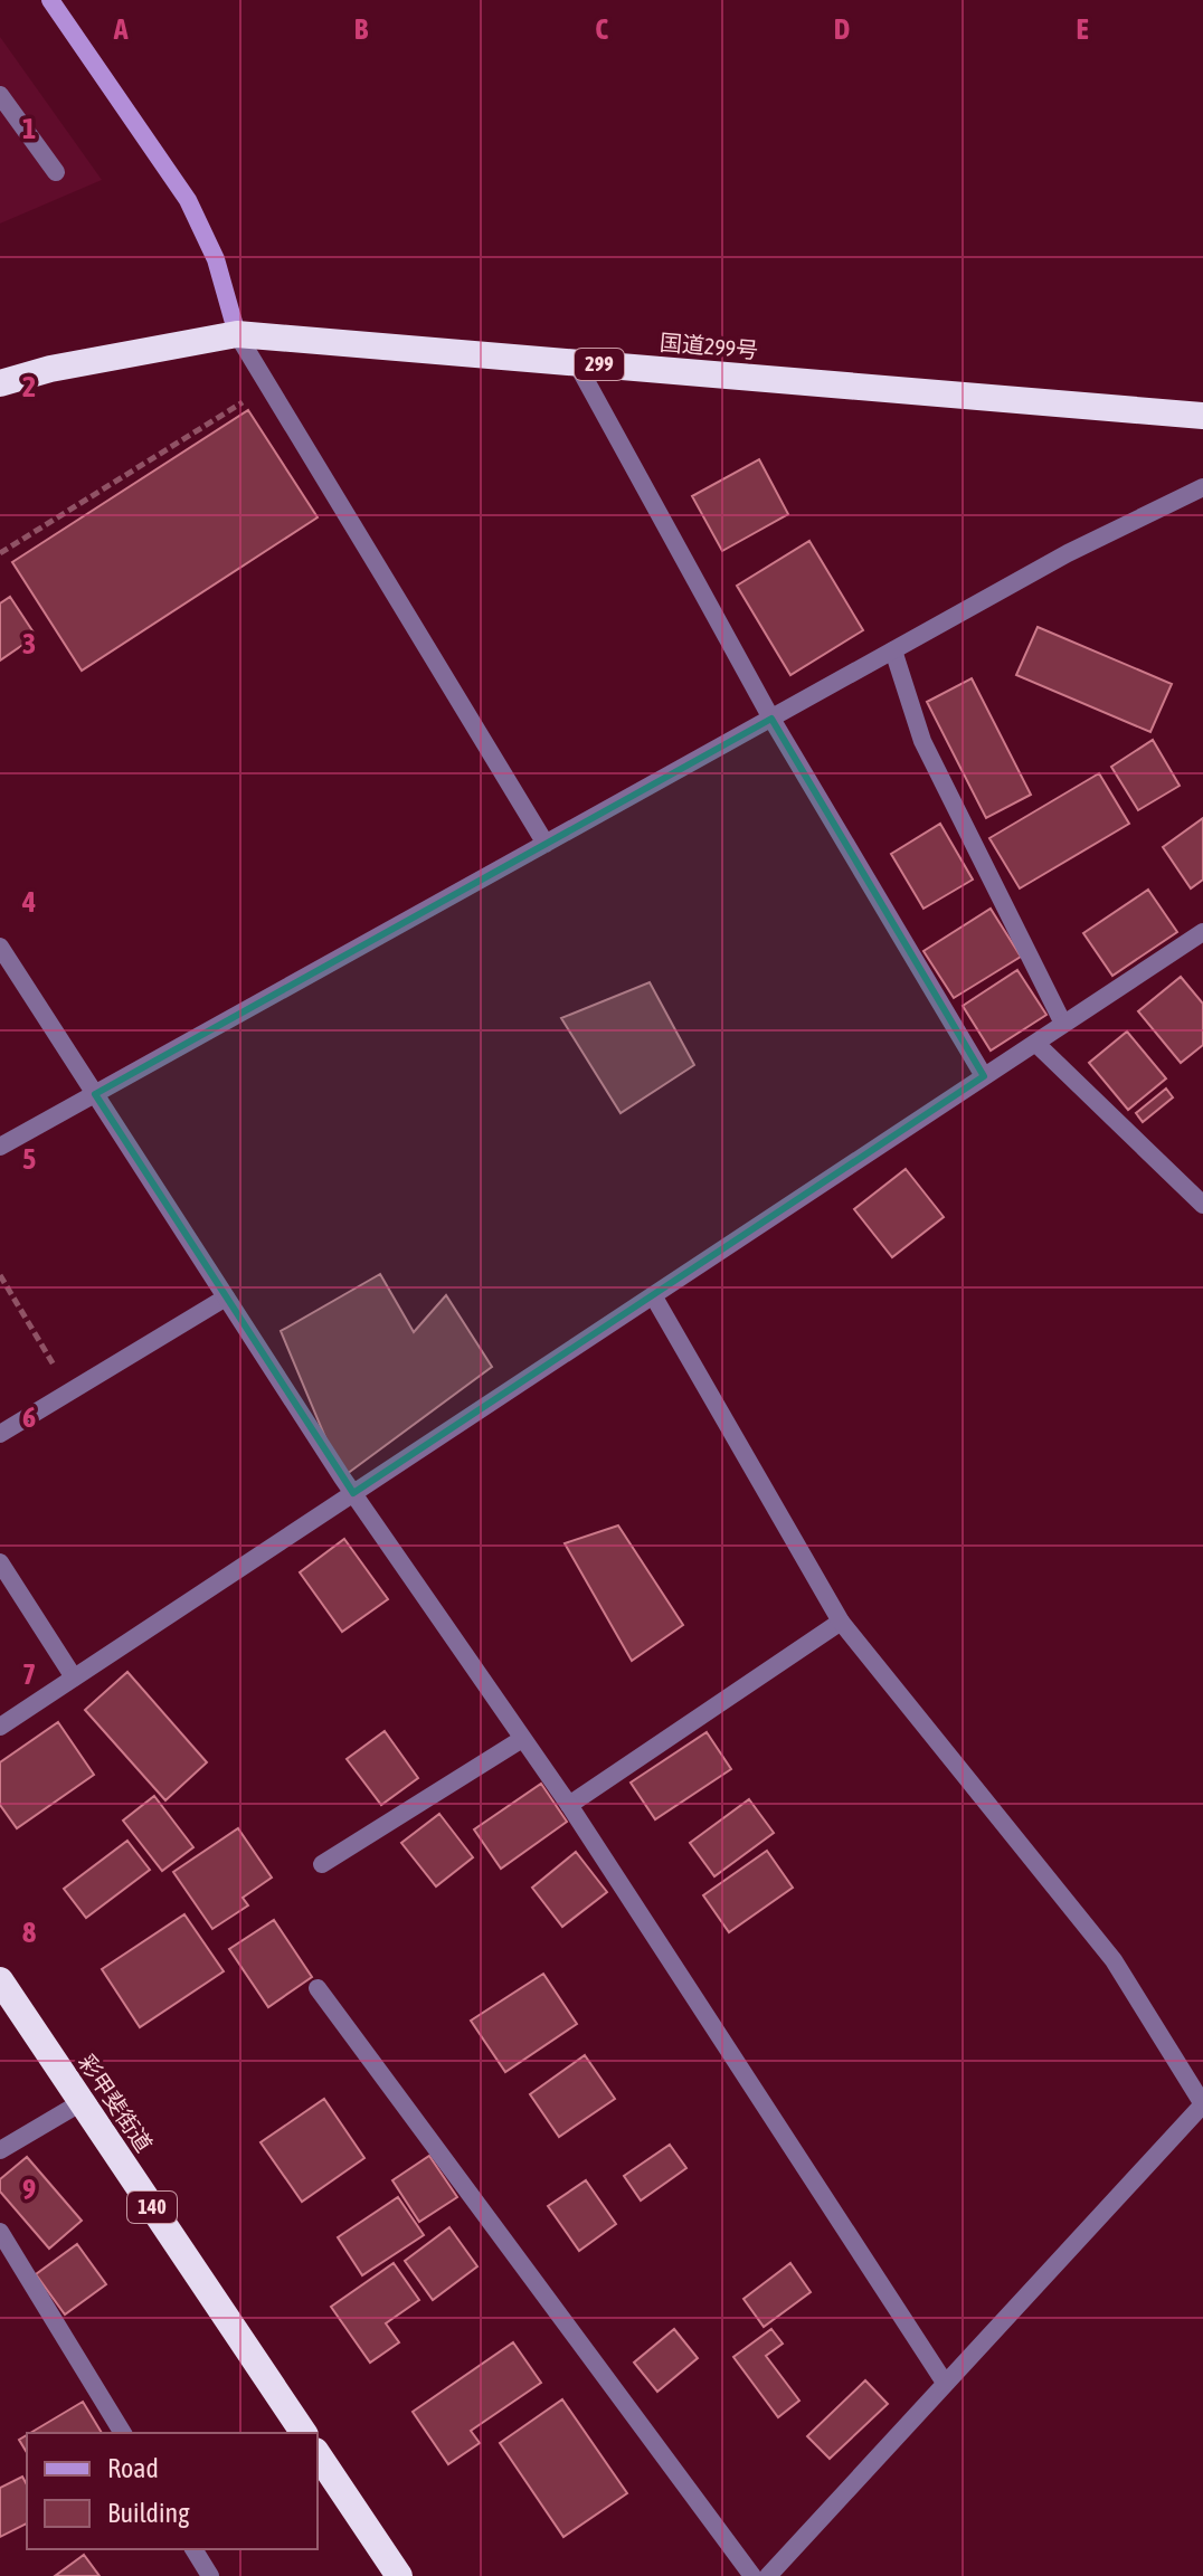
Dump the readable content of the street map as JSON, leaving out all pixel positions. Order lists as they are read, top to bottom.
{
  "streets": {
    "highway": [
      "国道299号",
      "299",
      "彩甲斐街道",
      "140"
    ]
  },
  "legend": ["Road", "Building"],
  "grid": {
    "columns": [
      "A",
      "B",
      "C",
      "D",
      "E"
    ],
    "rows": [
      "1",
      "2",
      "3",
      "4",
      "5",
      "6",
      "7",
      "8",
      "9"
    ]
  }
}
